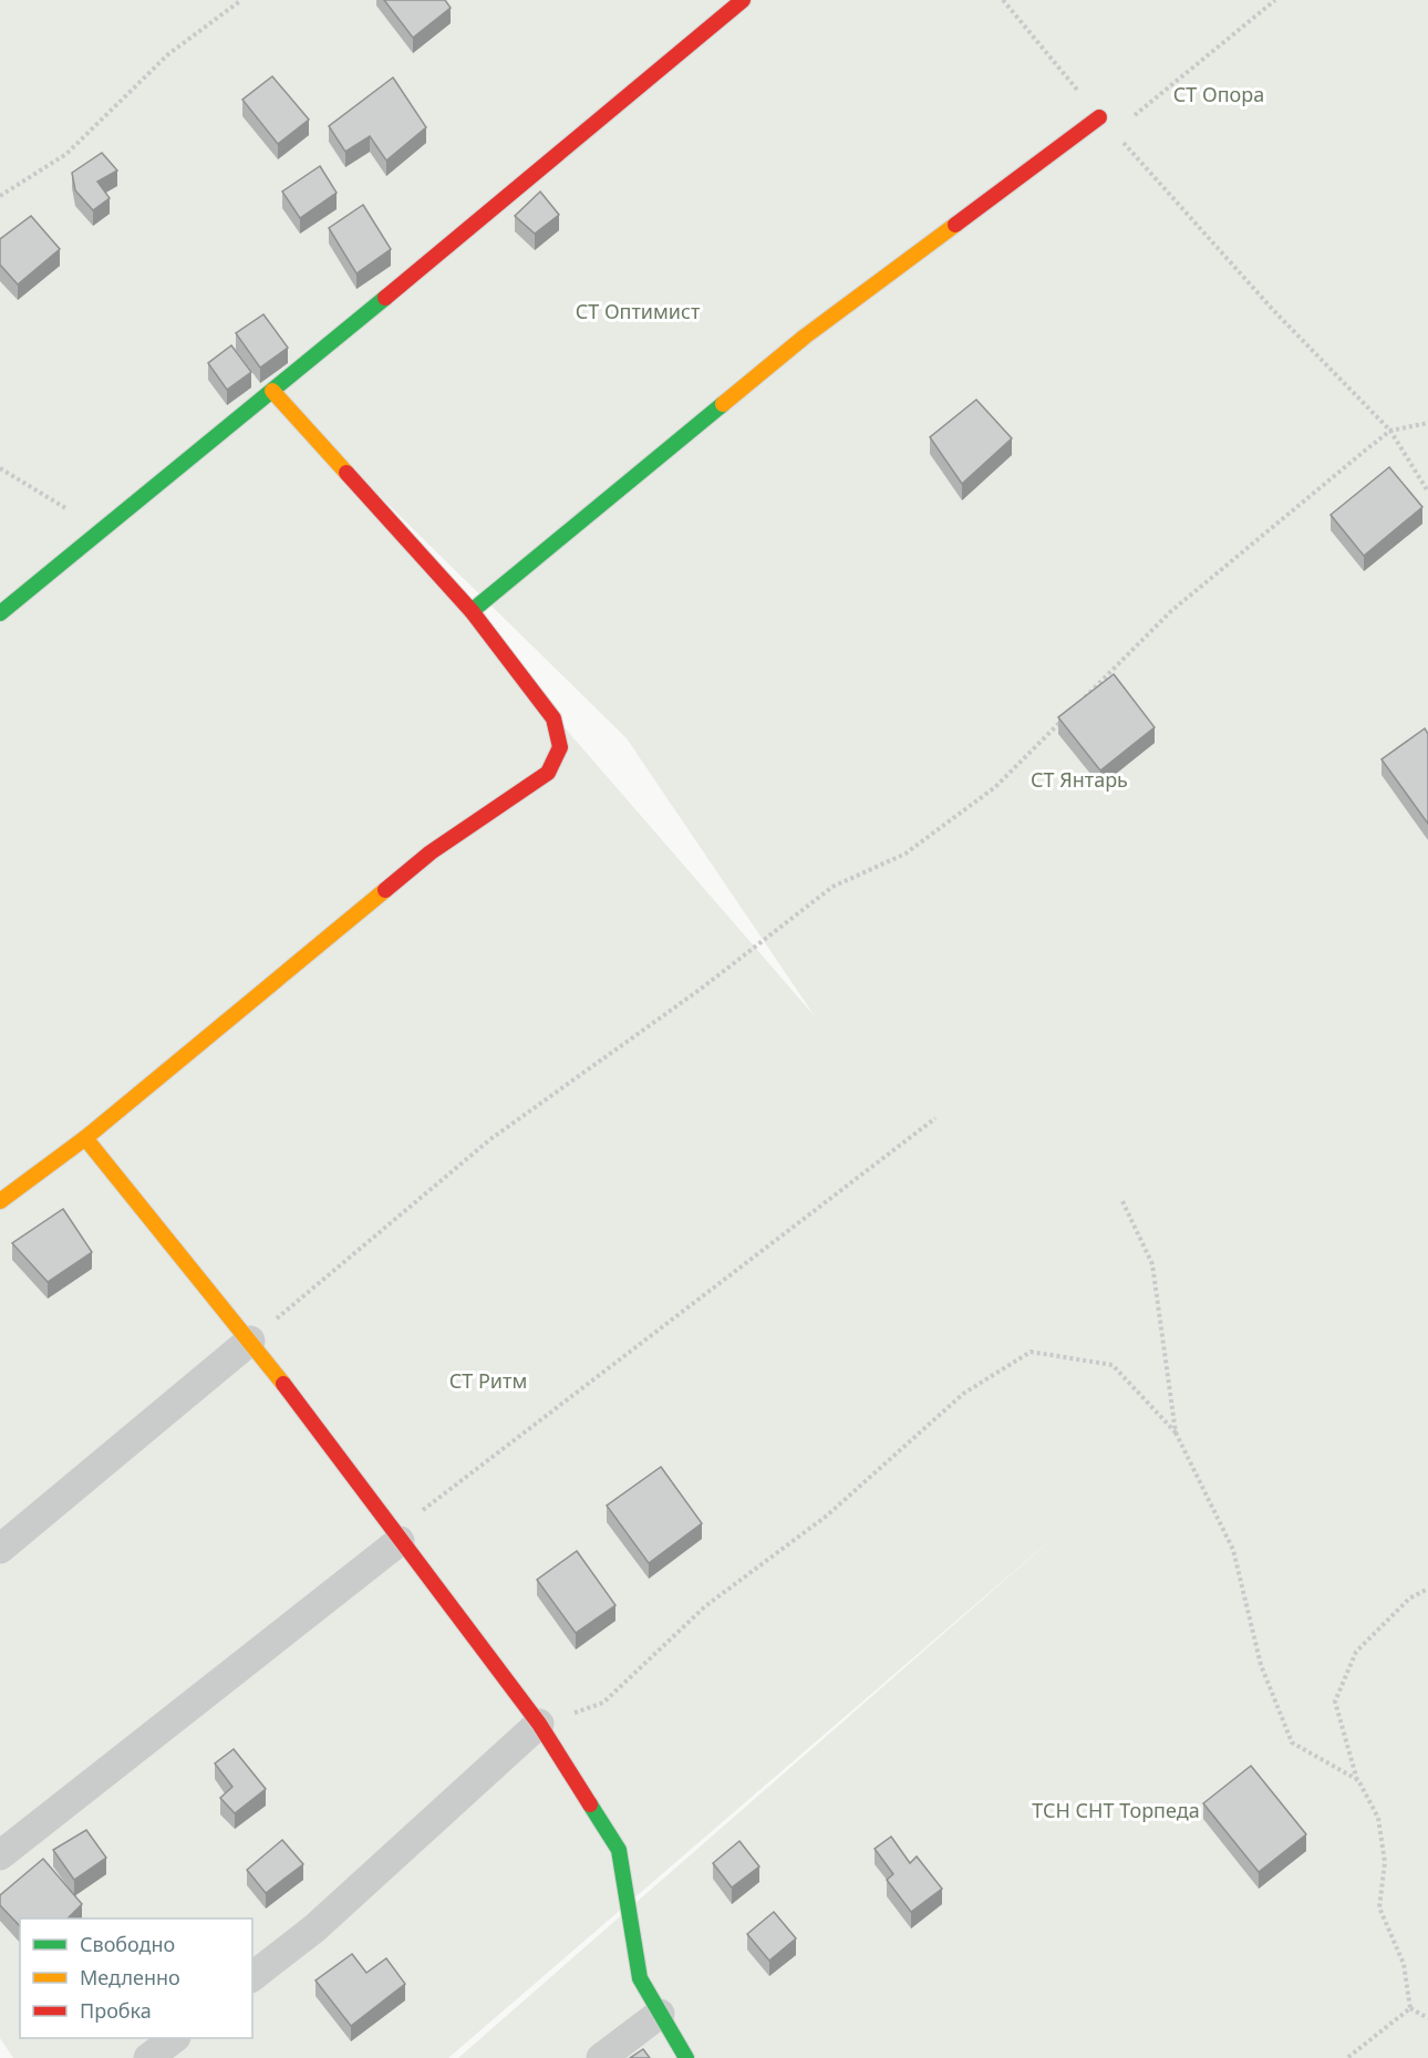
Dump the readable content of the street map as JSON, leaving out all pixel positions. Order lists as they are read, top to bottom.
{
  "parks": [
    "СТ Опора",
    "СТ Оптимист",
    "СТ Янтарь",
    "СТ Ритм",
    "ТСН СНТ Торпеда"
  ],
  "legend": ["Свободно", "Медленно", "Пробка"]
}
